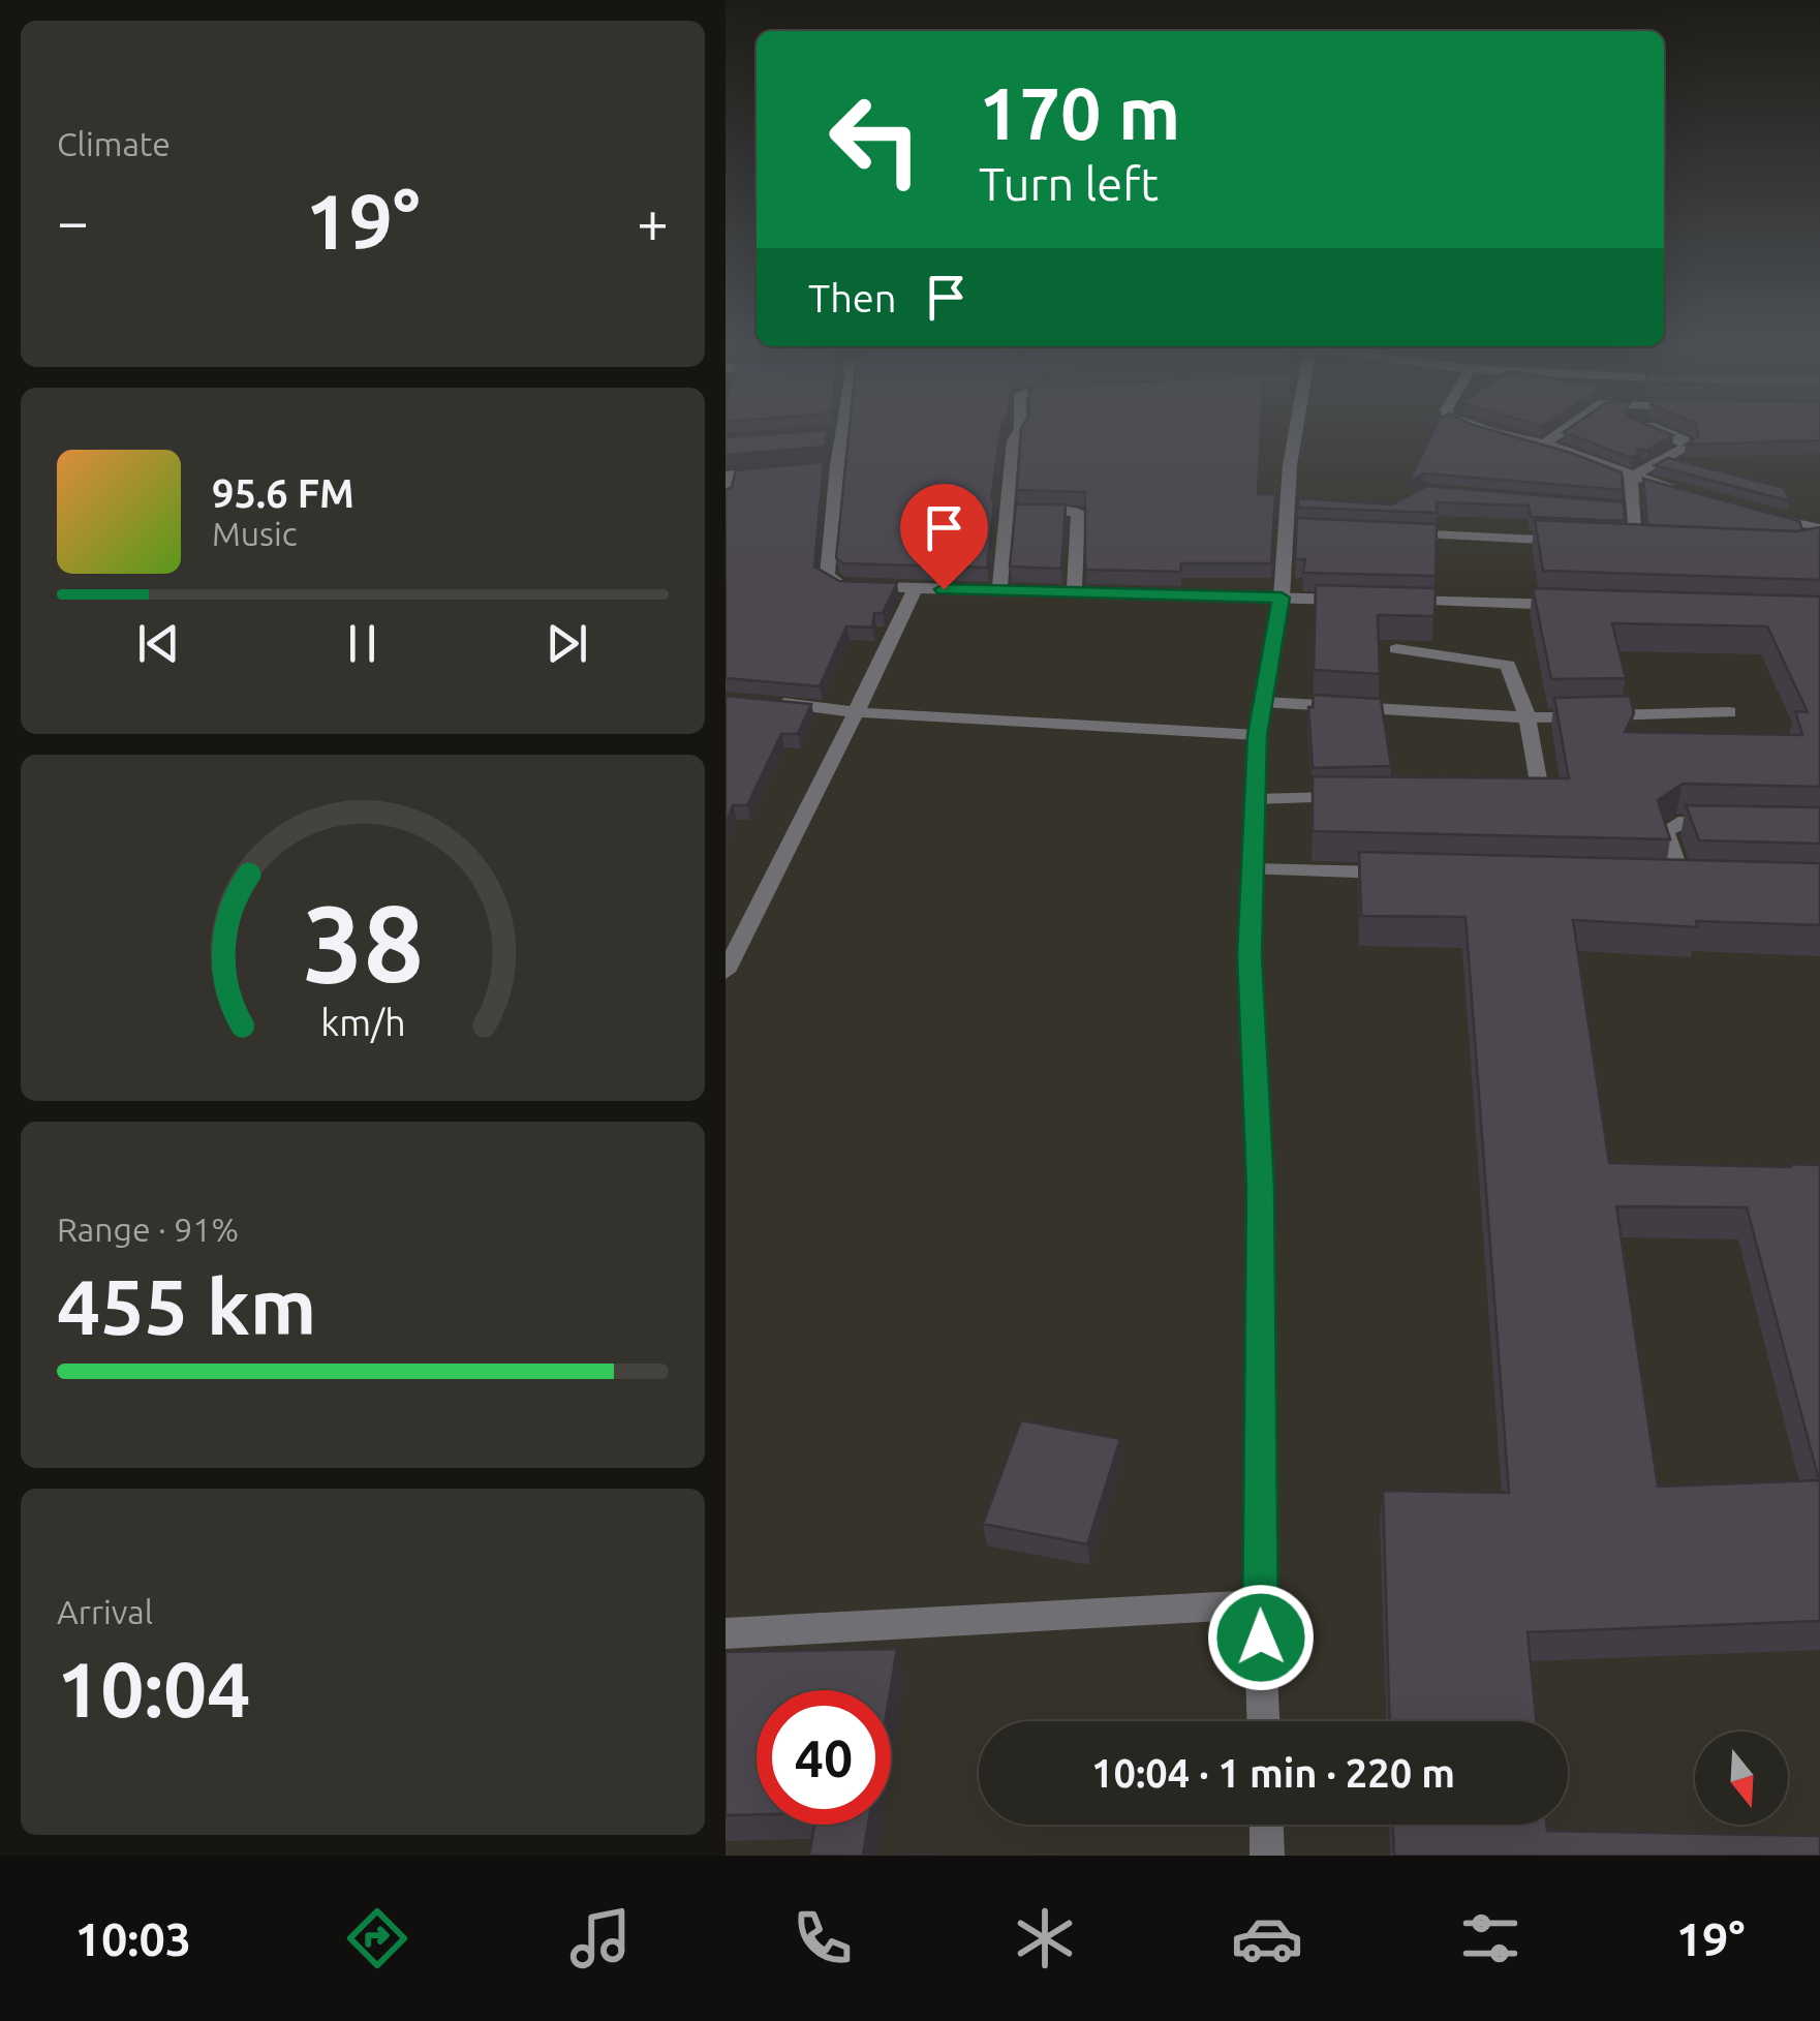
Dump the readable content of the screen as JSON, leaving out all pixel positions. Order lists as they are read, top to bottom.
{
  "north": "bottom",
  "page": {
    "tile": [
      "Climate",
      ["Range · 91%", "455 km"],
      ["Arrival", "10:04"]
    ],
    "turn": ["170 m", "Turn left"],
    "heat": ["−", "19°", "+"],
    "then": "Then",
    "song": ["95.6 FM", "Music"],
    "limit": "40",
    "trip": "10:04 · 1 min · 220 m",
    "tabs": ["10:03", "19°"],
    "gauge": ["38", "km/h"]
  }
}
